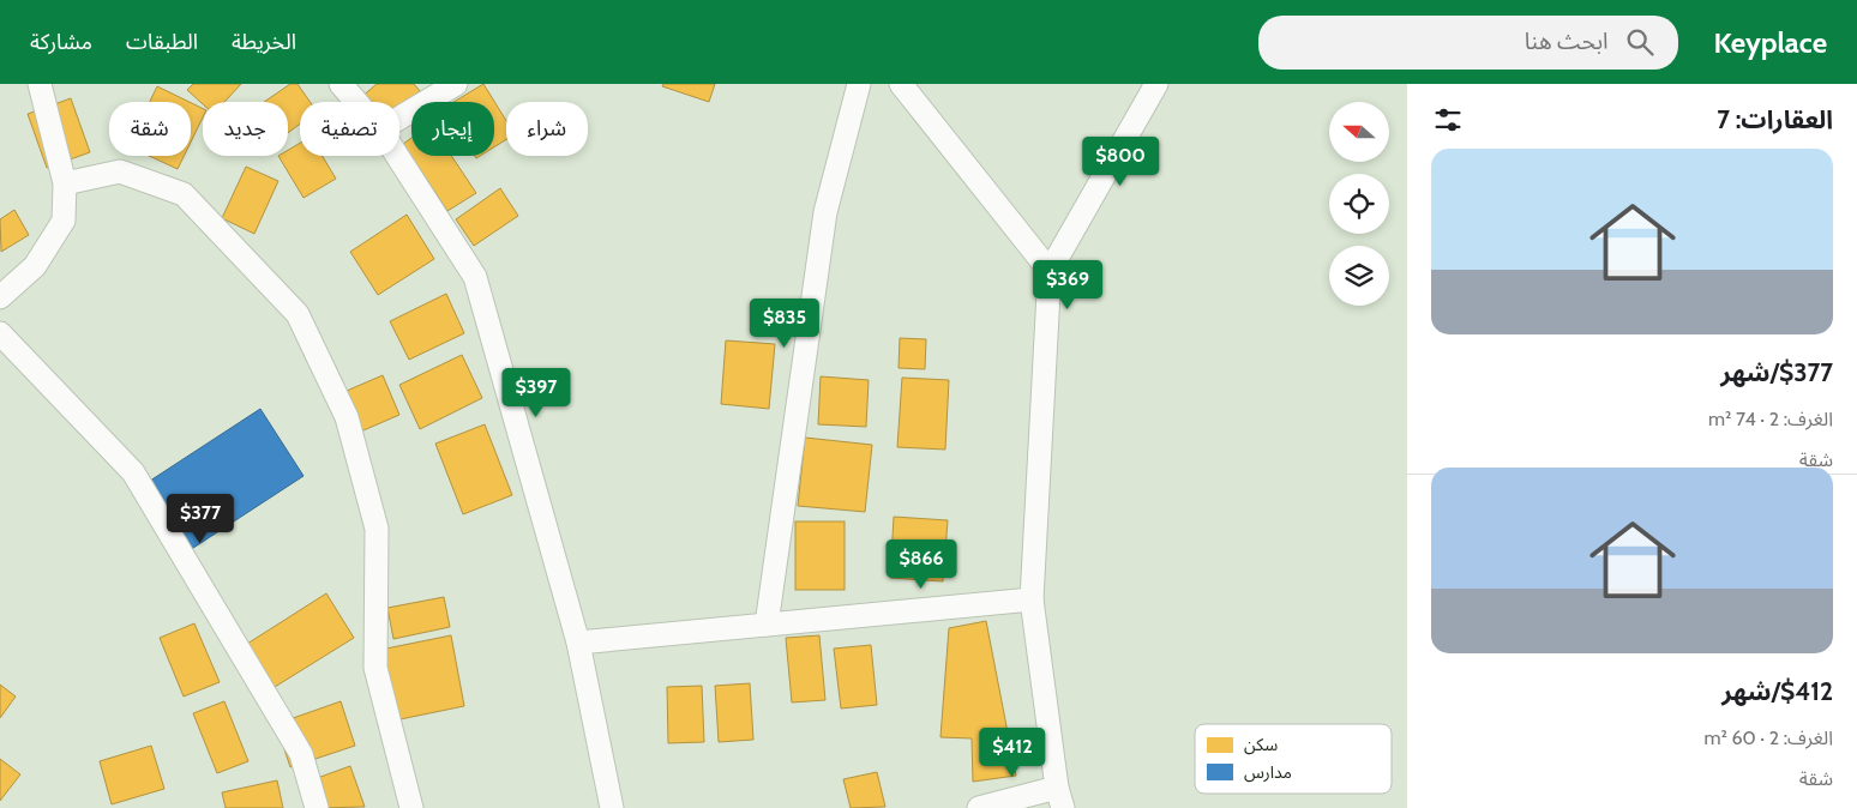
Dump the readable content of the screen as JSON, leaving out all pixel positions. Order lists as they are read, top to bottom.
{
  "legend": ["سكن", "مدارس"],
  "north": "left",
  "page": {
    "header": "Keyplace",
    "search": "ابحث هنا",
    "nav": ["الخريطة", "الطبقات", "مشاركة"],
    "heading": "العقارات: 7",
    "chip": [
      "شراء",
      "إيجار",
      "تصفية",
      "جديد",
      "شقة"
    ],
    "price": [
      "$800",
      "$369",
      "$835",
      "$397",
      "$377",
      "$866",
      "$412"
    ],
    "list": [
      {
        "name": "$377/شهر",
        "note": "الغرف: 2 · 74 m² · شقة"
      },
      {
        "name": "$412/شهر",
        "note": "الغرف: 2 · 60 m² · شقة"
      }
    ]
  }
}
